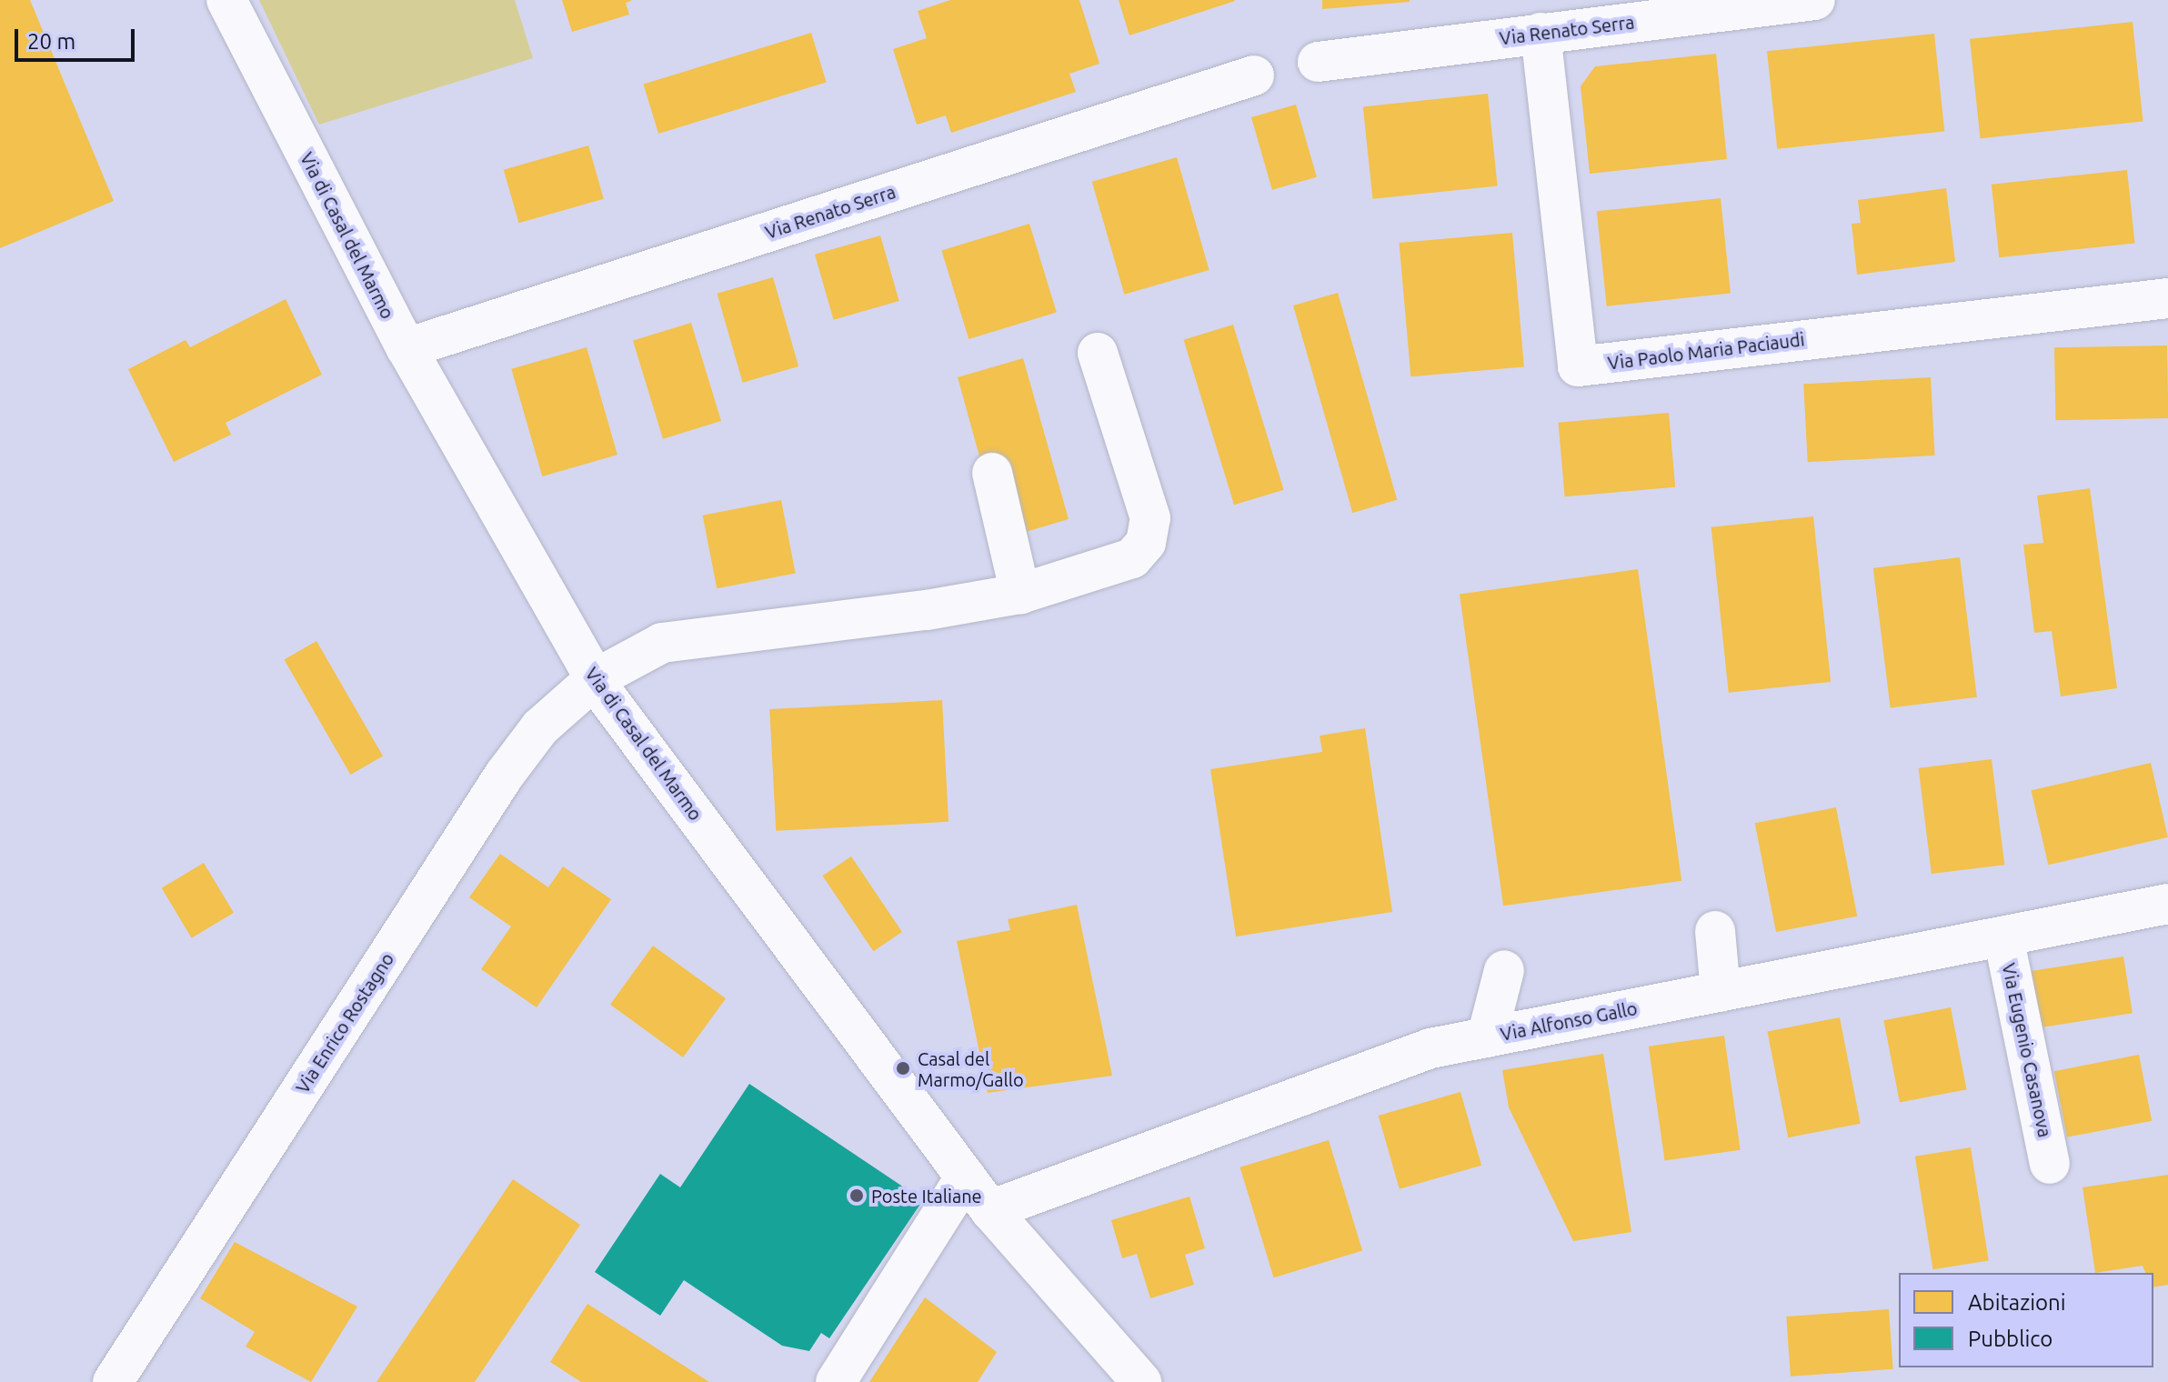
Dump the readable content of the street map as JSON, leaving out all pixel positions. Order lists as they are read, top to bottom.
{
  "streets": {
    "street": [
      "Via Renato Serra",
      "Via di Casal del Marmo",
      "Via Paolo Maria Paciaudi",
      "Via Alfonso Gallo",
      "Via Enrico Rostagno",
      "Via Eugenio Casanova"
    ]
  },
  "crossings": [
    ["Via Renato Serra", "Via di Casal del Marmo"],
    ["Via Renato Serra", "Via Paolo Maria Paciaudi"],
    ["Via di Casal del Marmo", "Via Alfonso Gallo"],
    ["Via di Casal del Marmo", "Via Enrico Rostagno"],
    ["Via Alfonso Gallo", "Via Eugenio Casanova"]
  ],
  "places": ["Casal del Marmo/Gallo", "Poste Italiane"],
  "legend": ["Abitazioni", "Pubblico"],
  "scale_bar": "20 m"
}
